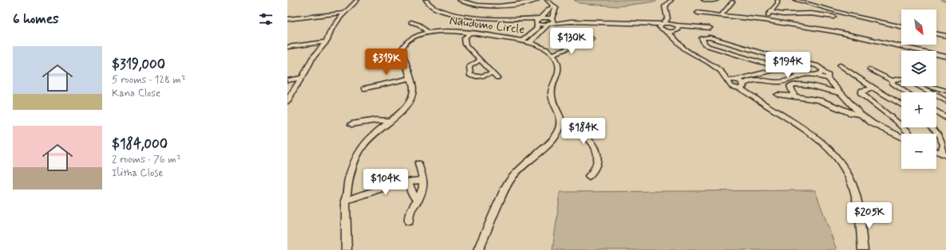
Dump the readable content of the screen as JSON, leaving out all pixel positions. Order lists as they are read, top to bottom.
{
  "streets": {
    "street": ["Ndudumo Circle"]
  },
  "north": "bottom right",
  "page": {
    "heading": "6 homes",
    "map_buttons": ["+", "−"],
    "price": [
      "$130K",
      "$319K",
      "$194K",
      "$184K",
      "$104K",
      "$205K"
    ],
    "list": [
      {
        "name": "$319,000",
        "note": "5 rooms · 128 m² · Kana Close"
      },
      {
        "name": "$184,000",
        "note": "2 rooms · 76 m² · Ilitha Close"
      }
    ]
  }
}
